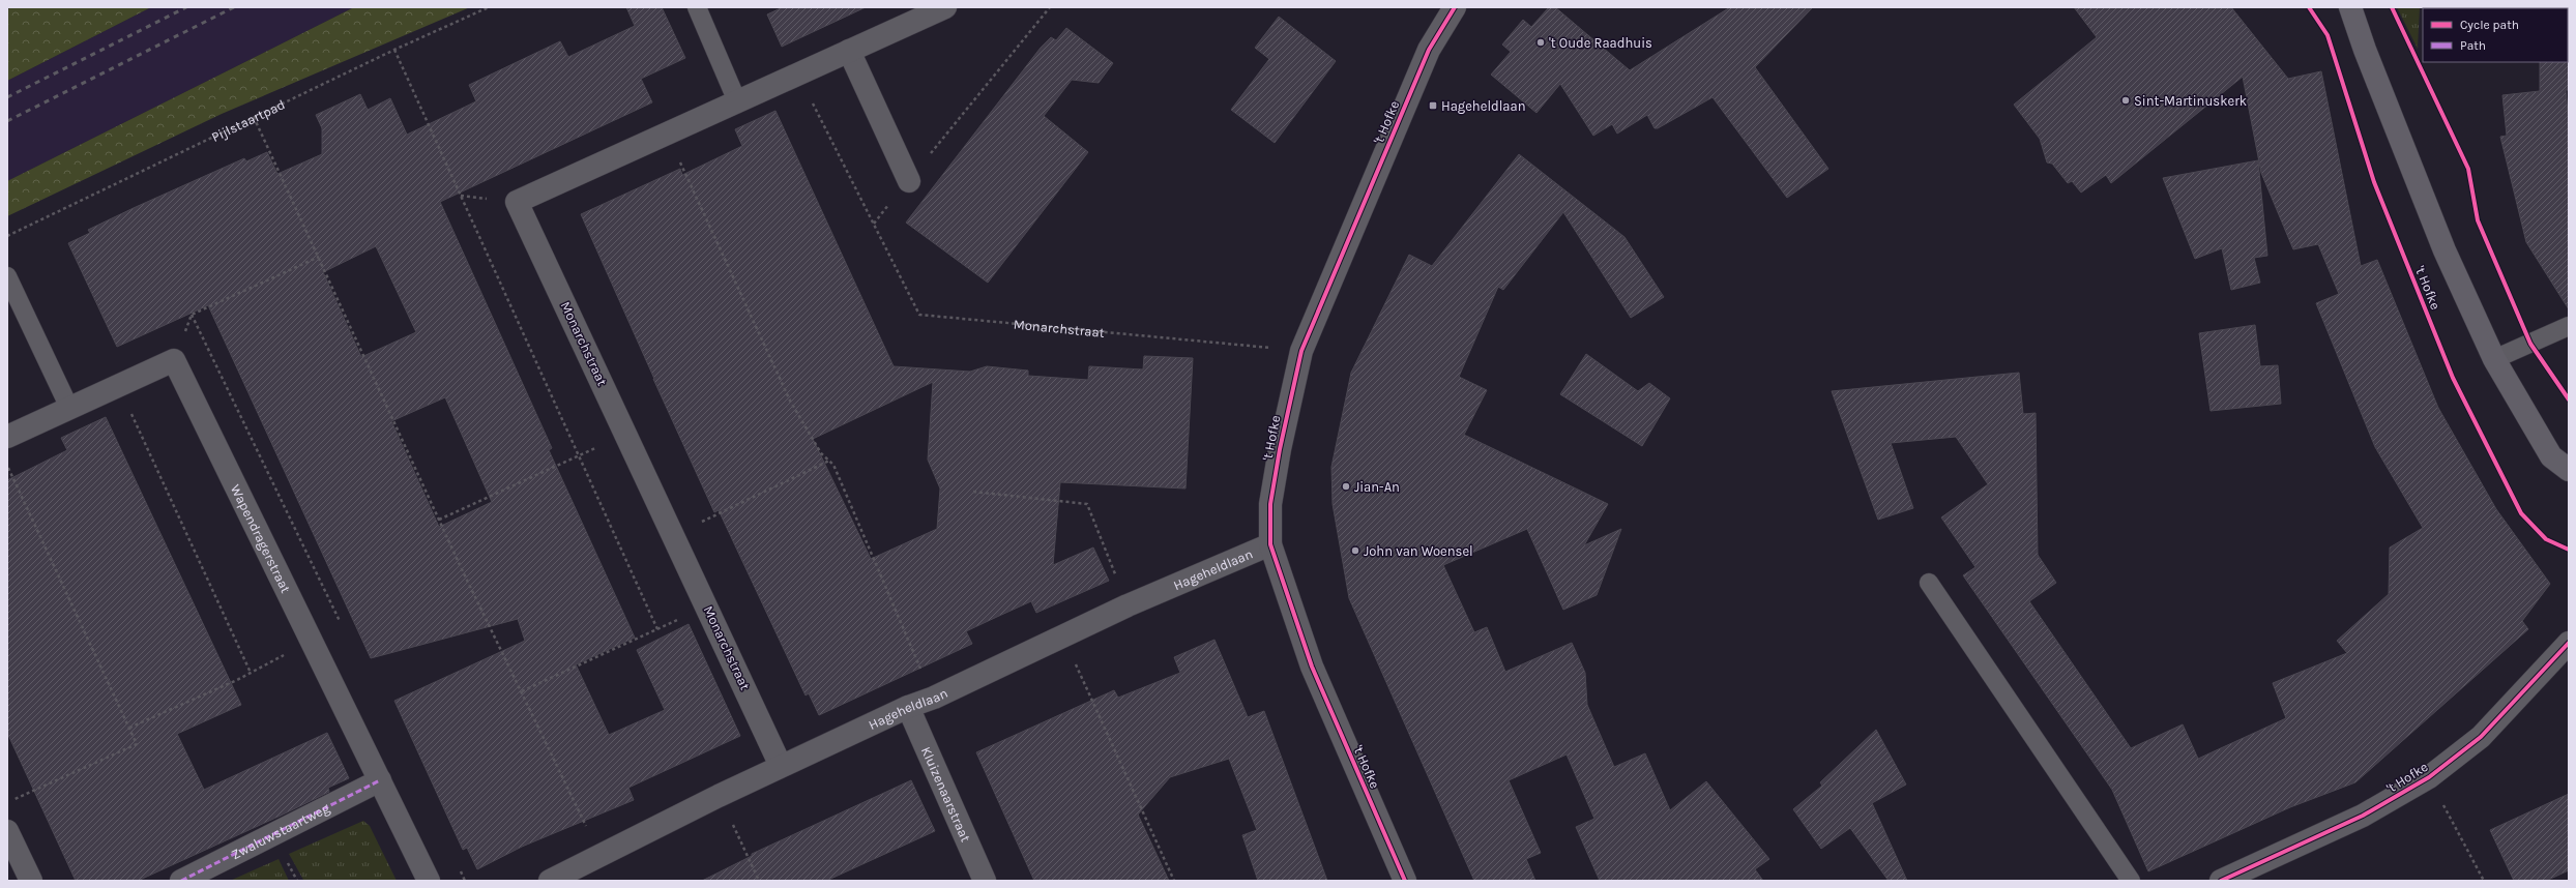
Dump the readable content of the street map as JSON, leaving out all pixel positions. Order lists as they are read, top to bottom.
{
  "streets": {
    "street": [
      "'t Hofke",
      "Monarchstraat",
      "Wapendragerstraat",
      "Hageheldlaan",
      "Kluizenaarstraat",
      "Zwaluwstaartweg"
    ],
    "path": ["Pijlstaartpad"]
  },
  "crossings": [
    ["'t Hofke", "Monarchstraat"],
    ["'t Hofke", "Hageheldlaan"],
    ["Monarchstraat", "Hageheldlaan"],
    ["Wapendragerstraat", "Zwaluwstaartweg"],
    ["Hageheldlaan", "Kluizenaarstraat"]
  ],
  "places": {
    "other": [
      "'t Oude Raadhuis",
      "Sint-Martinuskerk",
      "Jian-An",
      "John van Woensel"
    ],
    "transit": ["Hageheldlaan"]
  },
  "legend": ["Cycle path", "Path"]
}
